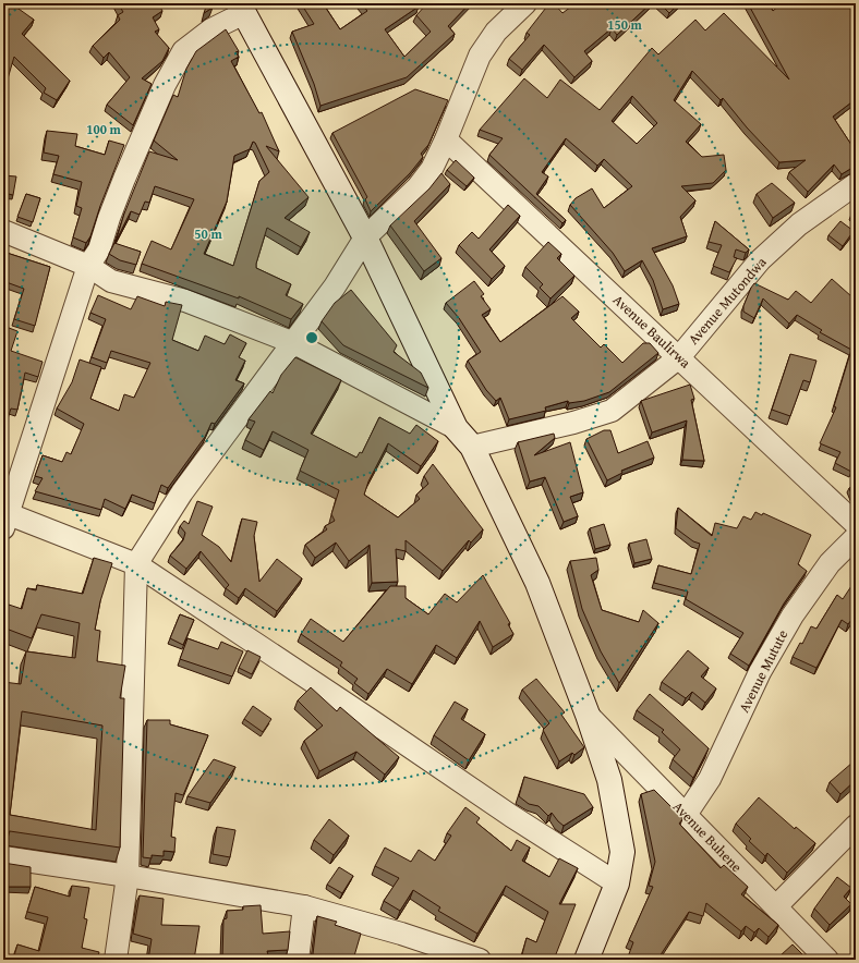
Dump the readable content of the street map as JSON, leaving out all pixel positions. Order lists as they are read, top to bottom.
{
  "streets": {
    "street": [
      "Avenue Mutondwa",
      "Avenue Baulirwa",
      "Avenue Mutute",
      "Avenue Buhene"
    ]
  },
  "crossings": [
    ["Avenue Mutondwa", "Avenue Baulirwa"],
    ["Avenue Mutute", "Avenue Buhene"]
  ],
  "rings": ["150 m", "100 m", "50 m"]
}
